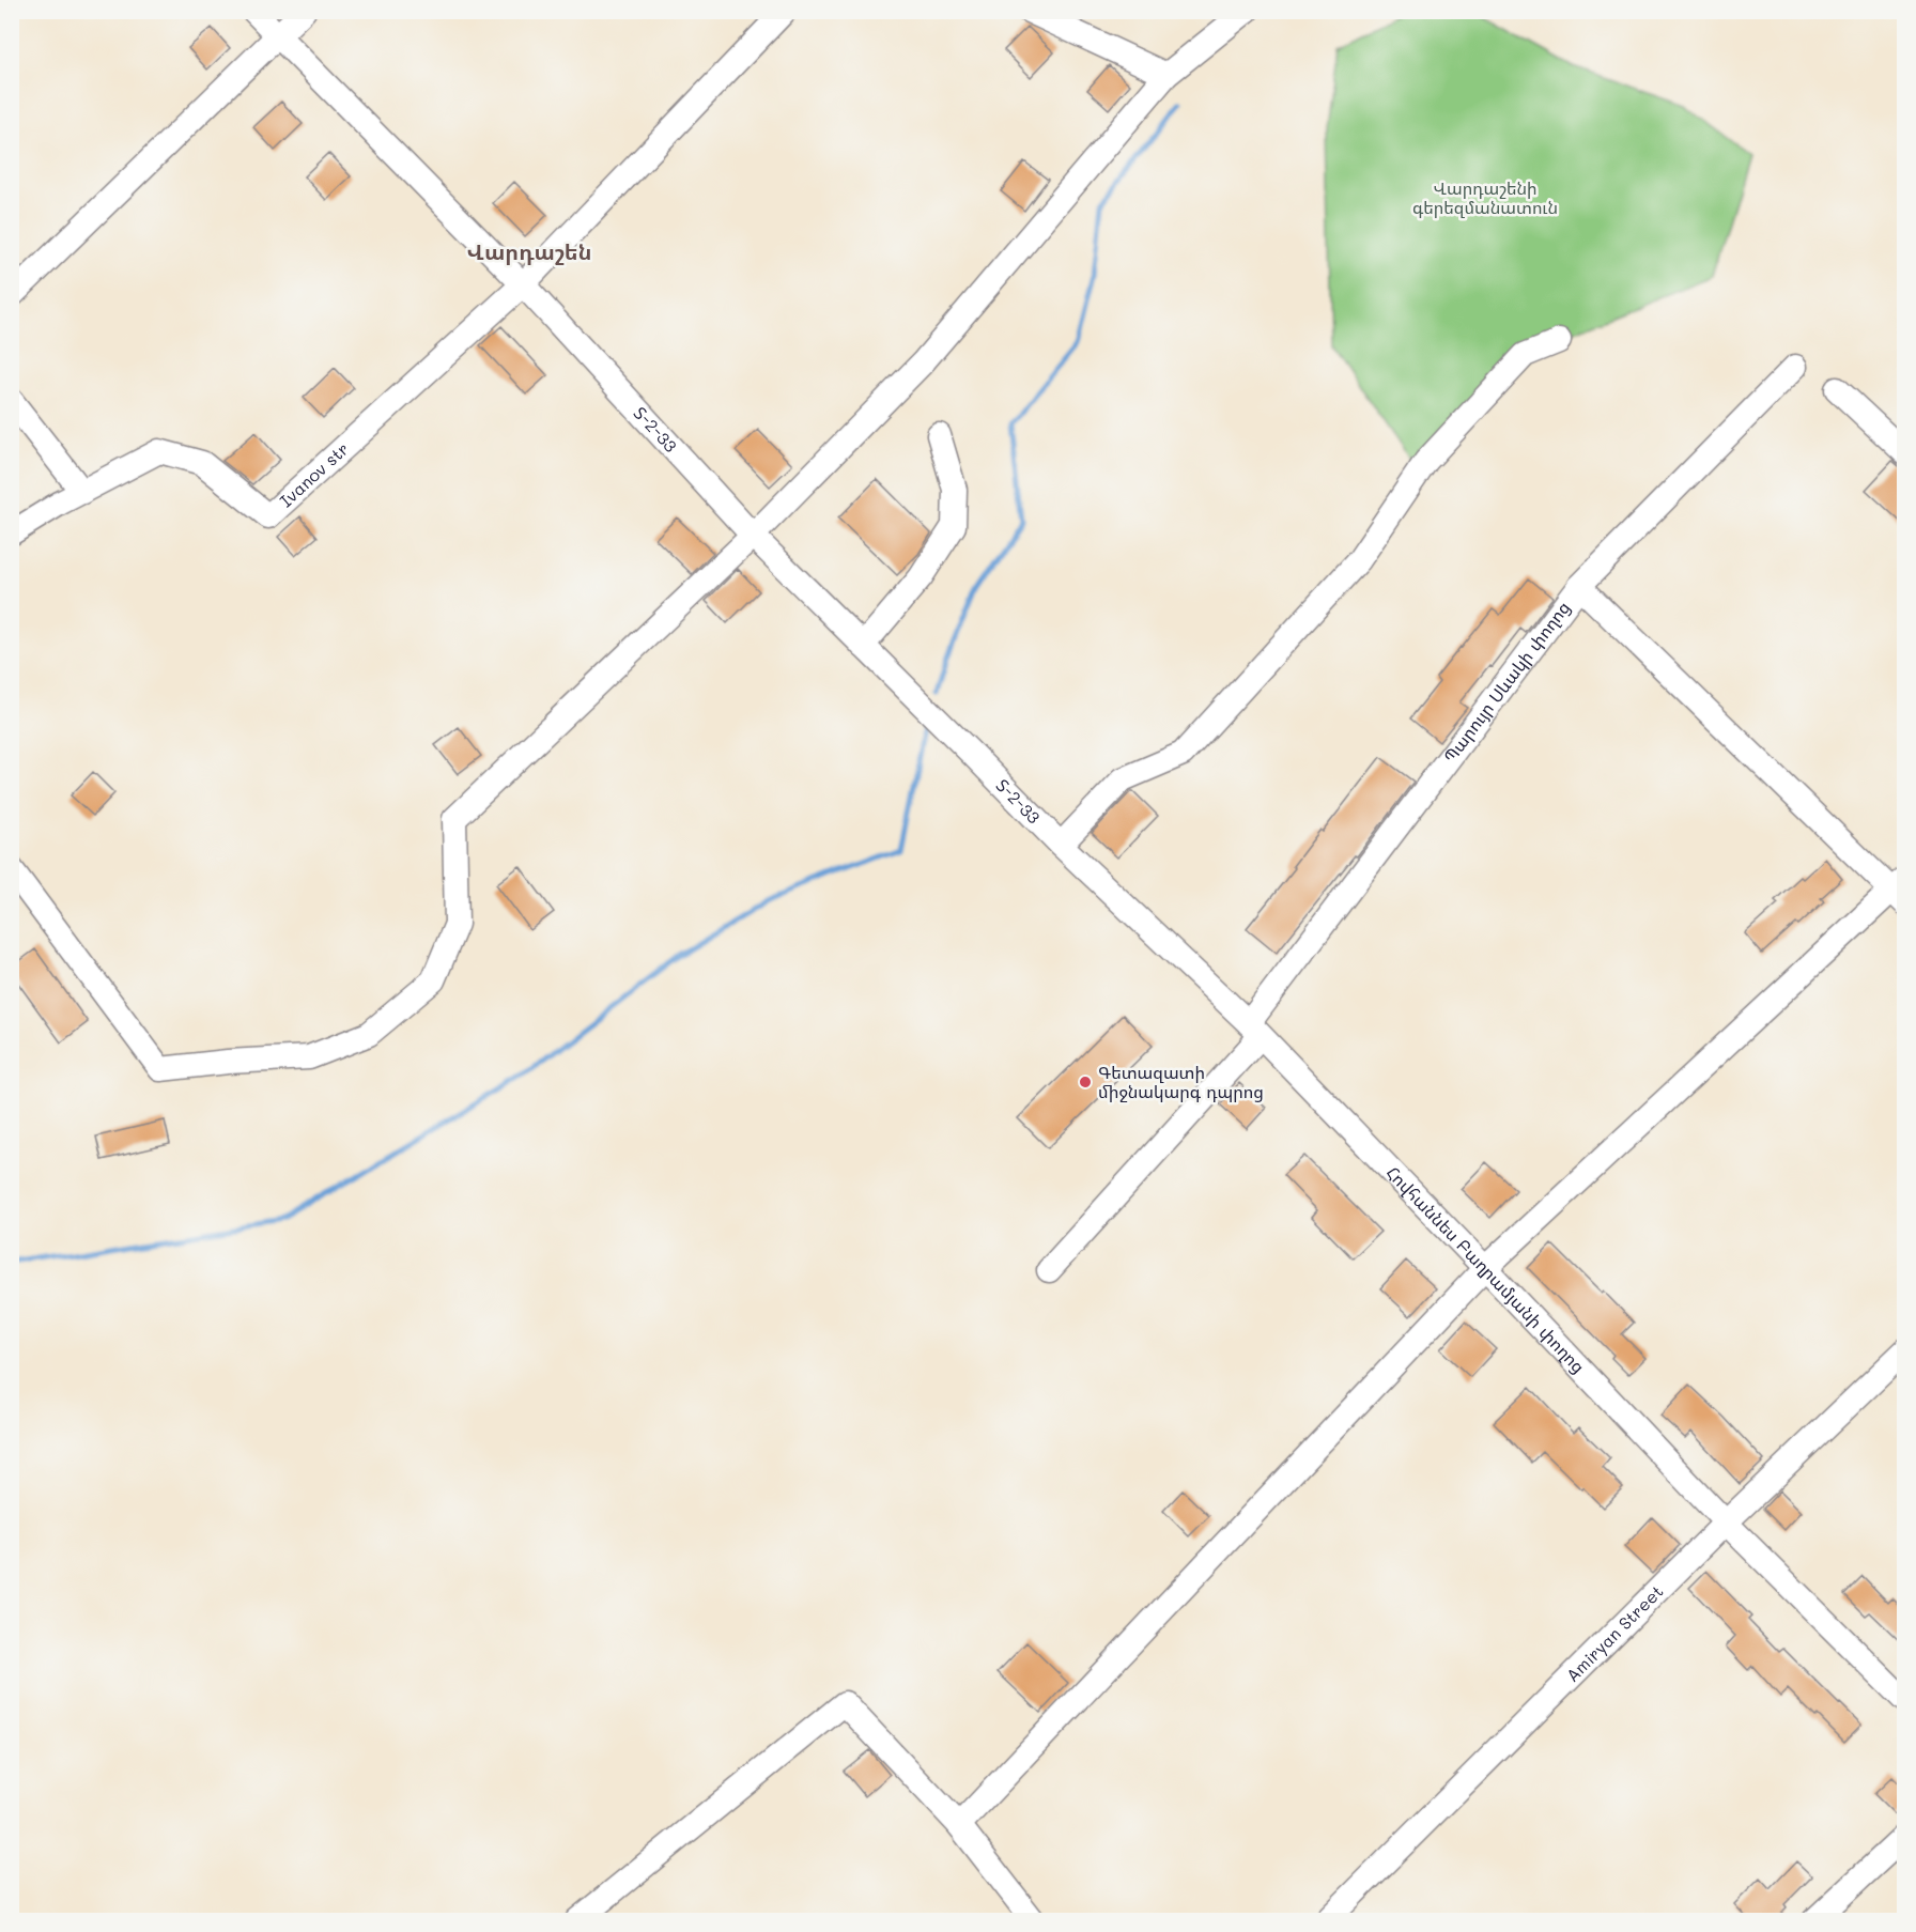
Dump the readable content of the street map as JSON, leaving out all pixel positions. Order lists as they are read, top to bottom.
{
  "streets": {
    "street": [
      "Տ-2-33",
      "Ivanov str",
      "Պարույր Սևակի փողոց",
      "Հովհաննես Բաղրամյանի փողոց",
      "Amiryan Street"
    ]
  },
  "crossings": [
    ["Տ-2-33", "Ivanov str"],
    ["Տ-2-33", "Հովհաննես Բաղրամյանի փողոց"],
    ["Պարույր Սևակի փողոց", "Հովհաննես Բաղրամյանի փողոց"],
    ["Հովհաննես Բաղրամյանի փողոց", "Amiryan Street"]
  ],
  "districts": ["Վարդաշեն"],
  "parks": ["Վարդաշենի գերեզմանատուն"],
  "places": ["Գետազատի միջնակարգ դպրոց"]
}
